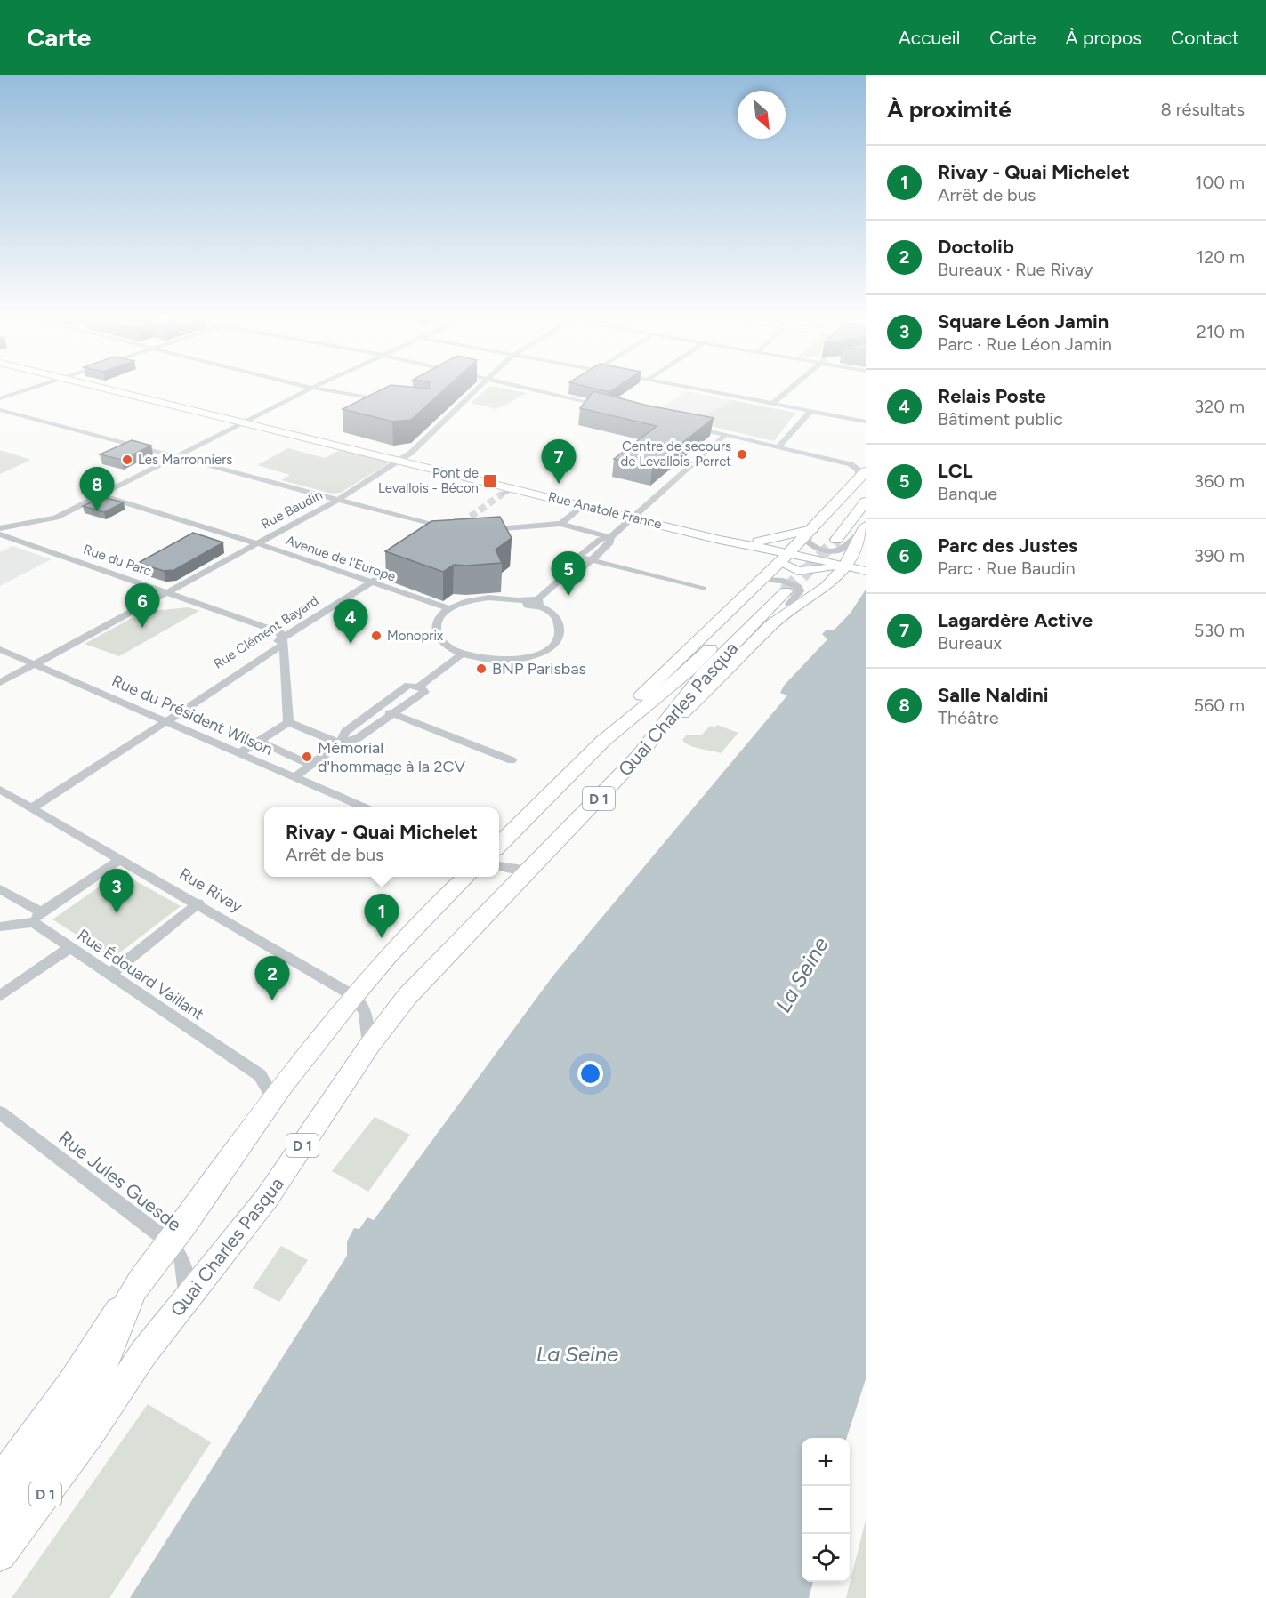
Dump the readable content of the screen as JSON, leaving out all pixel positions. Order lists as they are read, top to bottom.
{
  "streets": {
    "main road": ["Rue Anatole France", "Quai Charles Pasqua", "D 1"],
    "street": [
      "Rue Baudin",
      "Avenue de l'Europe",
      "Rue du Parc",
      "Rue Clément Bayard",
      "Rue du Président Wilson",
      "Rue Rivay",
      "Rue Édouard Vaillant",
      "Rue Jules Guesde"
    ]
  },
  "crossings": [
    ["Rue Baudin", "Rue Anatole France"],
    ["Rue Baudin", "Avenue de l'Europe"],
    ["Rue Baudin", "Rue du Parc"],
    ["Rue Baudin", "Rue du Président Wilson"],
    ["Avenue de l'Europe", "Rue Clément Bayard"],
    ["Rue du Parc", "Rue Clément Bayard"],
    ["Rue Clément Bayard", "Rue du Président Wilson"],
    ["Rue Clément Bayard", "Rue Rivay"],
    ["Quai Charles Pasqua", "Rue Rivay"],
    ["Quai Charles Pasqua", "Rue Jules Guesde"],
    ["D 1", "Rue Rivay"],
    ["D 1", "Rue Édouard Vaillant"],
    ["D 1", "Rue Jules Guesde"]
  ],
  "water": ["La Seine"],
  "places": {
    "other": [
      "Centre de secours de Levallois-Perret",
      "Les Marronniers",
      "Monoprix",
      "BNP Parisbas",
      "Mémorial d'hommage à la 2CV"
    ],
    "transit": ["Pont de Levallois - Bécon"]
  },
  "north": "bottom right",
  "page": {
    "header": "Carte",
    "nav": [
      "Accueil",
      "Carte",
      "À propos",
      "Contact"
    ],
    "heading": ["À proximité", "8 résultats"],
    "list": [
      {
        "mark": "1",
        "name": "Rivay - Quai Michelet",
        "note": "Arrêt de bus",
        "value": "100 m"
      },
      {
        "mark": "2",
        "name": "Doctolib",
        "note": "Bureaux · Rue Rivay",
        "value": "120 m"
      },
      {
        "mark": "3",
        "name": "Square Léon Jamin",
        "note": "Parc · Rue Léon Jamin",
        "value": "210 m"
      },
      {
        "mark": "4",
        "name": "Relais Poste",
        "note": "Bâtiment public",
        "value": "320 m"
      },
      {
        "mark": "5",
        "name": "LCL",
        "note": "Banque",
        "value": "360 m"
      },
      {
        "mark": "6",
        "name": "Parc des Justes",
        "note": "Parc · Rue Baudin",
        "value": "390 m"
      },
      {
        "mark": "7",
        "name": "Lagardère Active",
        "note": "Bureaux",
        "value": "530 m"
      },
      {
        "mark": "8",
        "name": "Salle Naldini",
        "note": "Théâtre",
        "value": "560 m"
      }
    ],
    "pins": [
      "7",
      "8",
      "5",
      "6",
      "4",
      "3",
      "1",
      "2"
    ],
    "popup": ["Rivay - Quai Michelet", "Arrêt de bus"],
    "map_buttons": ["+", "−"]
  }
}
